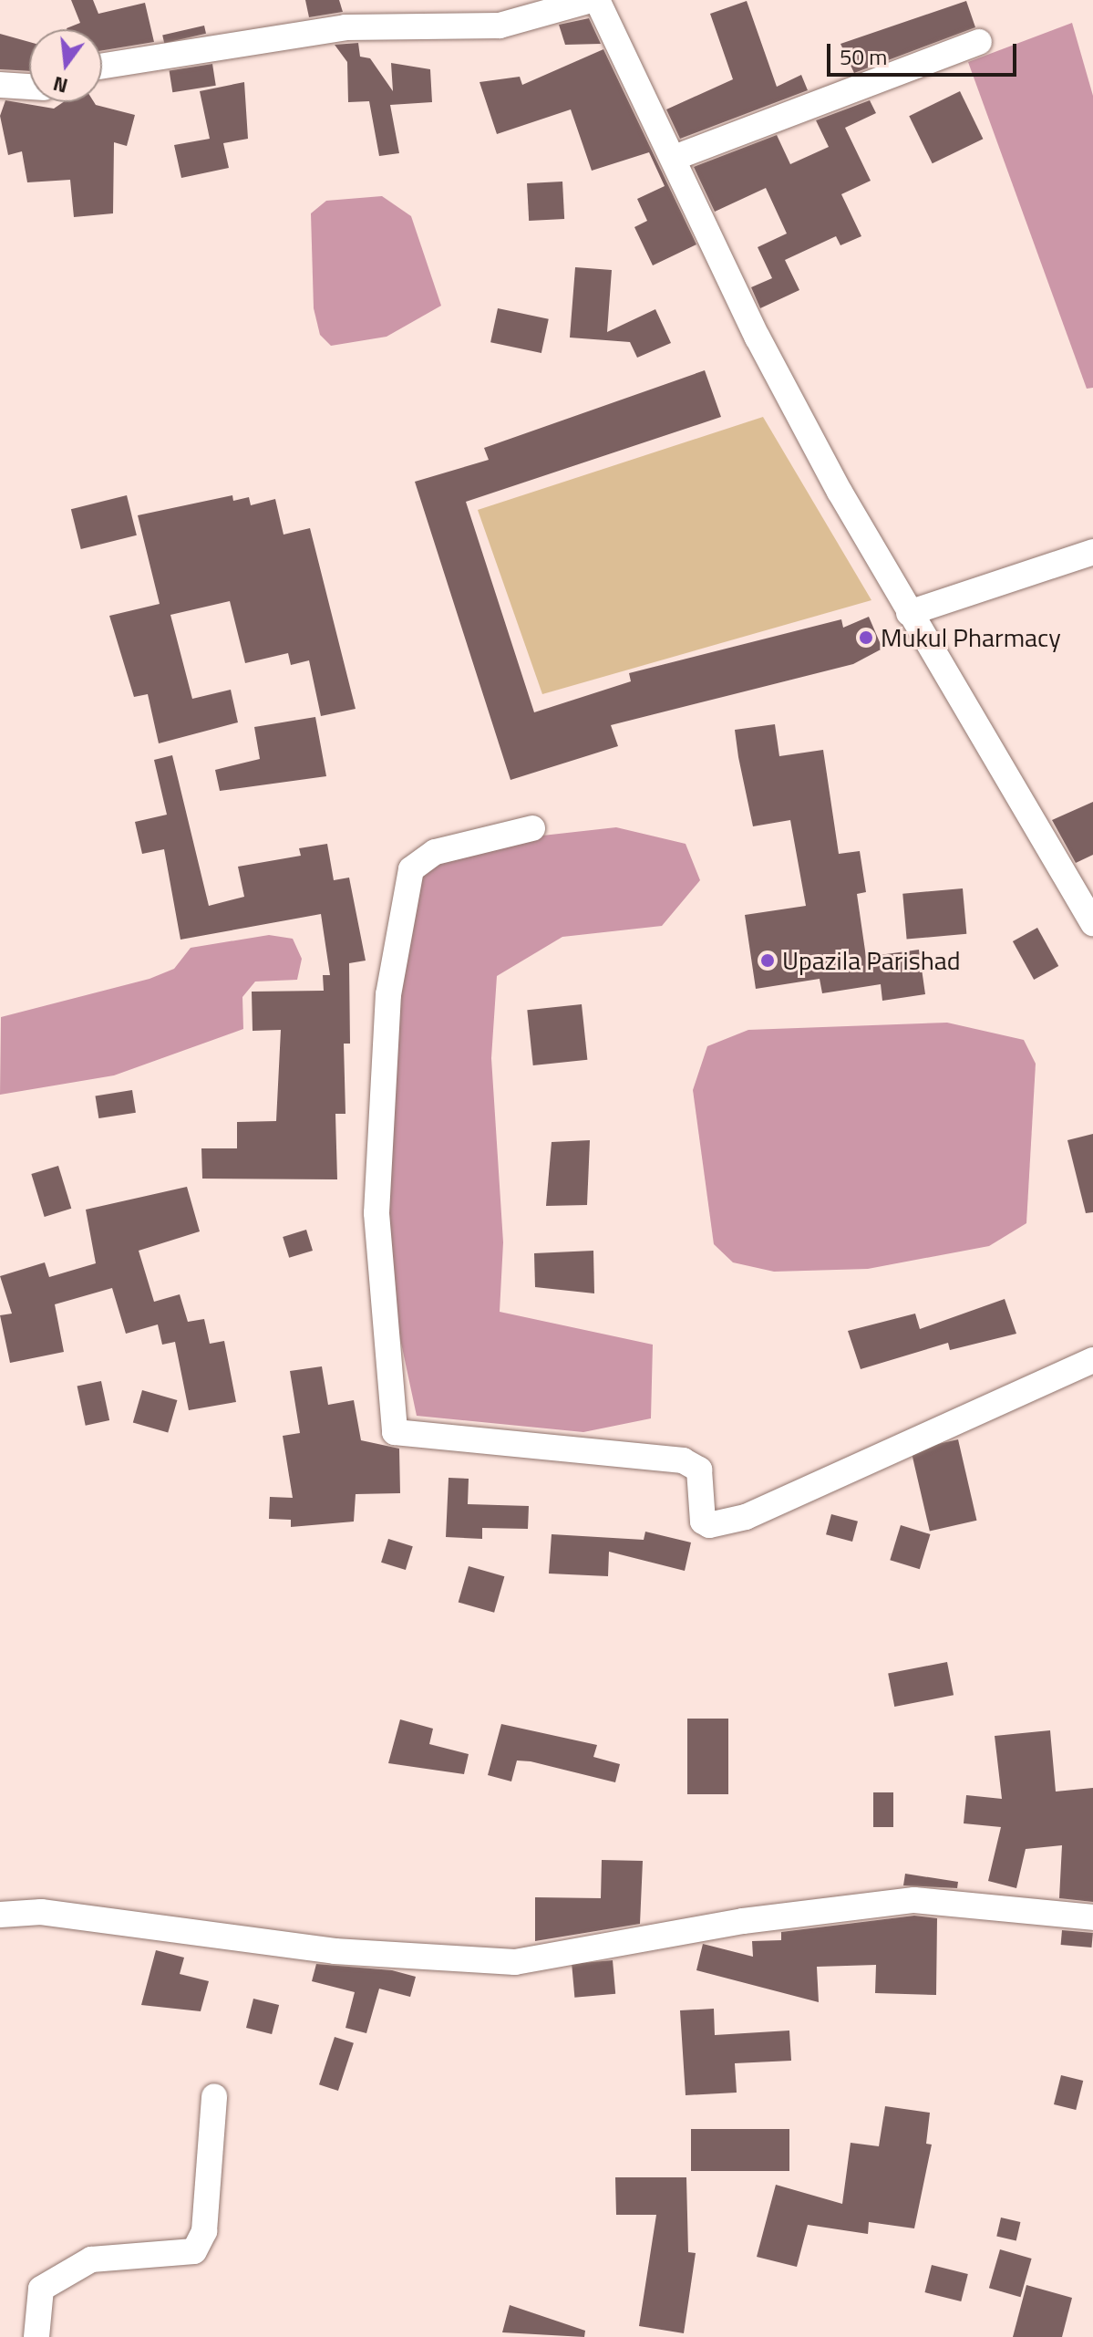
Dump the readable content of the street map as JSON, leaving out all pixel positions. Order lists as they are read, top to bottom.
{
  "places": ["Mukul Pharmacy", "Upazila Parishad"],
  "scale_bar": "50 m",
  "north": "bottom"
}
